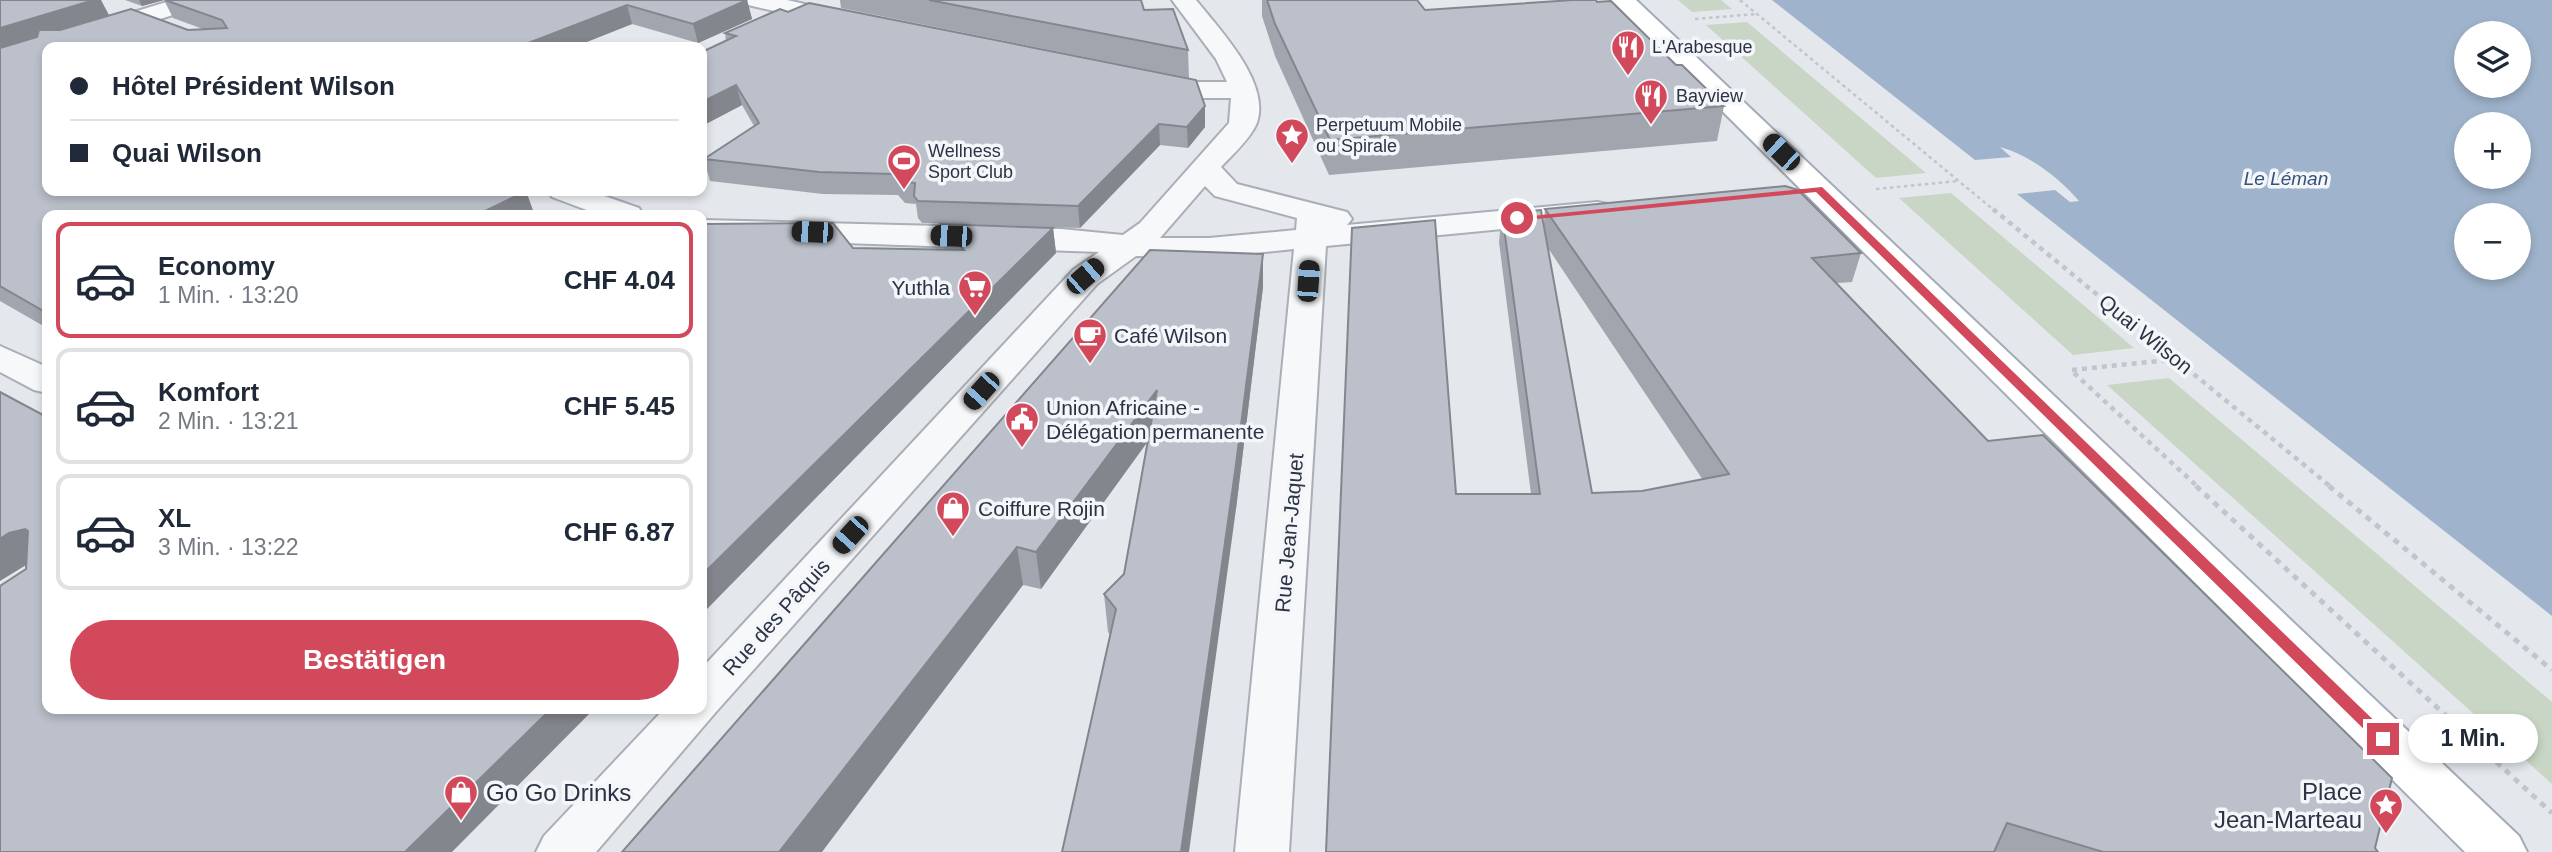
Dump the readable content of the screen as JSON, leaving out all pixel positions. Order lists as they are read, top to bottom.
{
  "streets": {
    "street": ["Rue Jean-Jaquet", "Rue des Pâquis"],
    "path": ["Quai Wilson"]
  },
  "water": ["Le Léman"],
  "places": {
    "restaurant": ["L'Arabesque", "Bayview"],
    "place": ["Perpetuum Mobile ou Spirale", "Place Jean-Marteau"],
    "sports": ["Wellness Sport Club"],
    "supermarket": ["Yuthla"],
    "cafe": ["Café Wilson"],
    "public building": ["Union Africaine - Délégation permanente"],
    "shop": ["Coiffure Rojin", "Go Go Drinks"]
  },
  "page": {
    "map_buttons": ["+", "−"],
    "banner": ["Hôtel Président Wilson", "Quai Wilson"],
    "list": [
      {
        "name": "Economy",
        "note": "1 Min. · 13:20",
        "value": "CHF 4.04"
      },
      {
        "name": "Komfort",
        "note": "2 Min. · 13:21",
        "value": "CHF 5.45"
      },
      {
        "name": "XL",
        "note": "3 Min. · 13:22",
        "value": "CHF 6.87"
      }
    ],
    "buttons": "Bestätigen",
    "bubble": "1 Min."
  }
}
